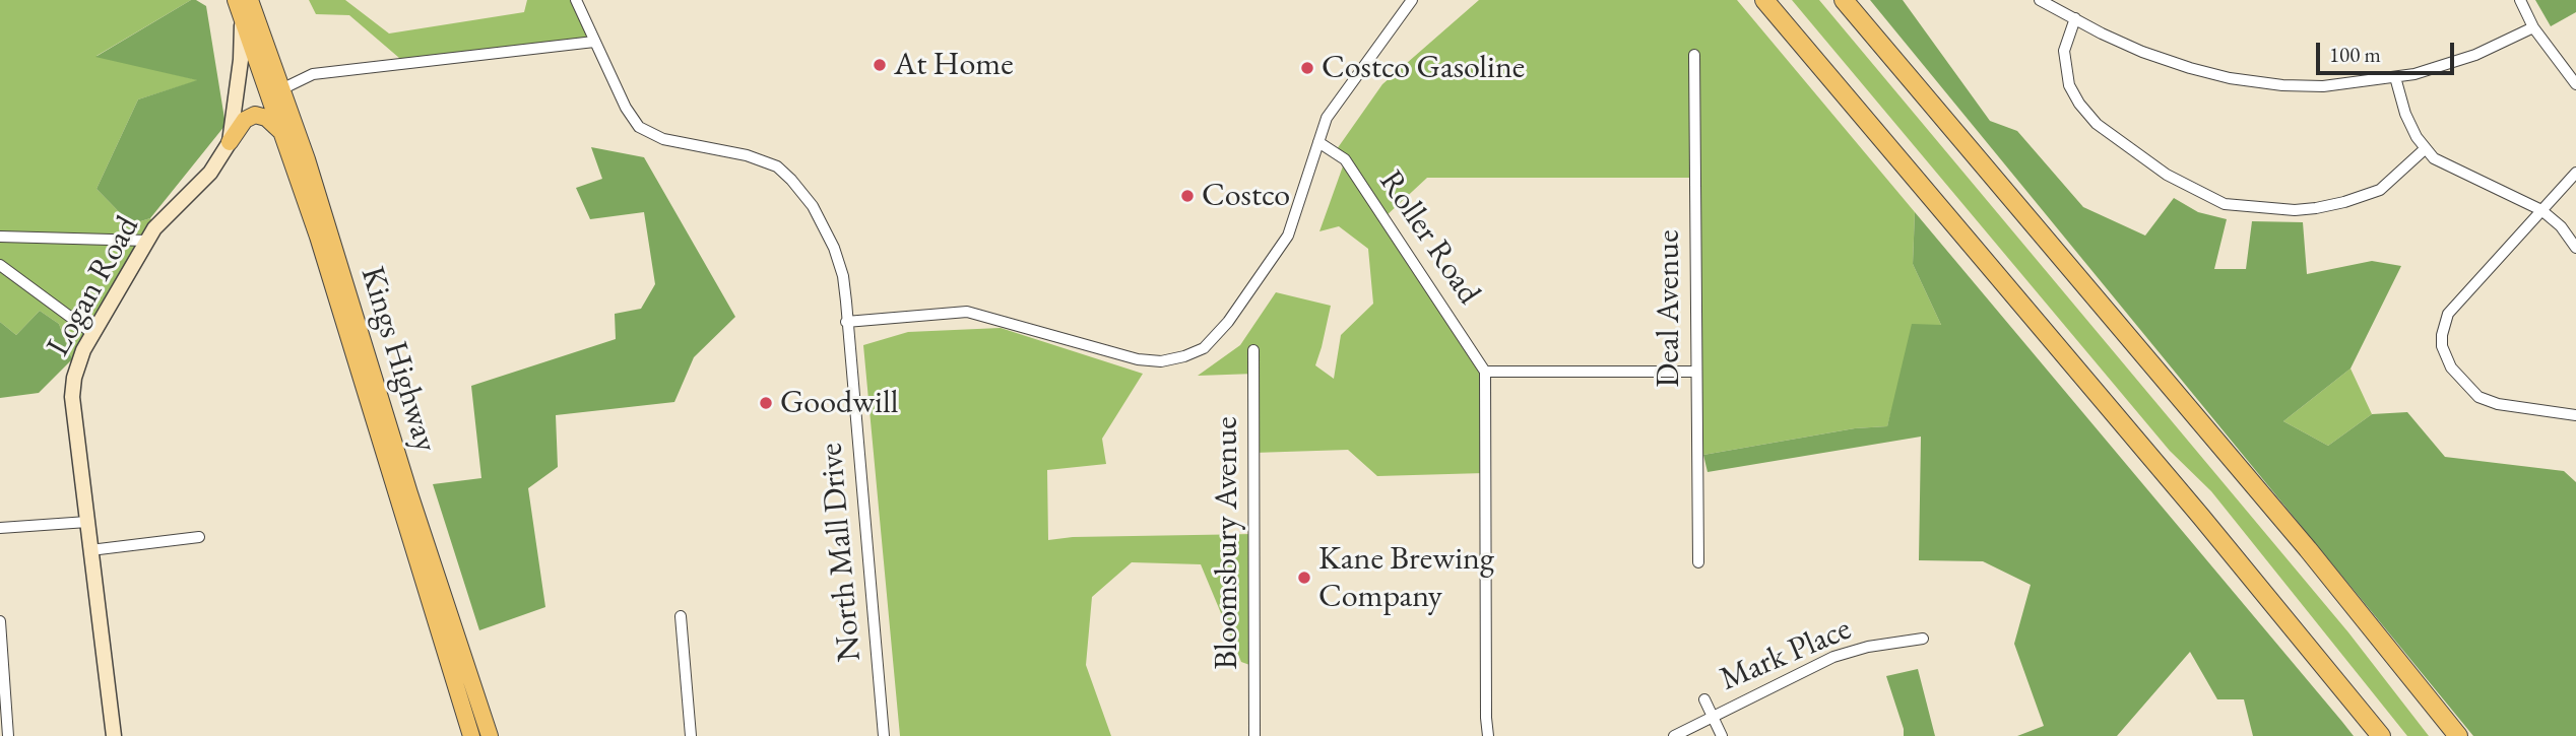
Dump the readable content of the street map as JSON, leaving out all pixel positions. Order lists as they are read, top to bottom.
{
  "streets": {
    "main road": ["Kings Highway"],
    "street": [
      "Roller Road",
      "Logan Road",
      "Deal Avenue",
      "Bloomsbury Avenue",
      "North Mall Drive",
      "Mark Place"
    ]
  },
  "crossings": [
    ["Logan Road", "Kings Highway"]
  ],
  "places": [
    "At Home",
    "Costco Gasoline",
    "Costco",
    "Goodwill",
    "Kane Brewing Company"
  ],
  "scale_bar": "100 m"
}
